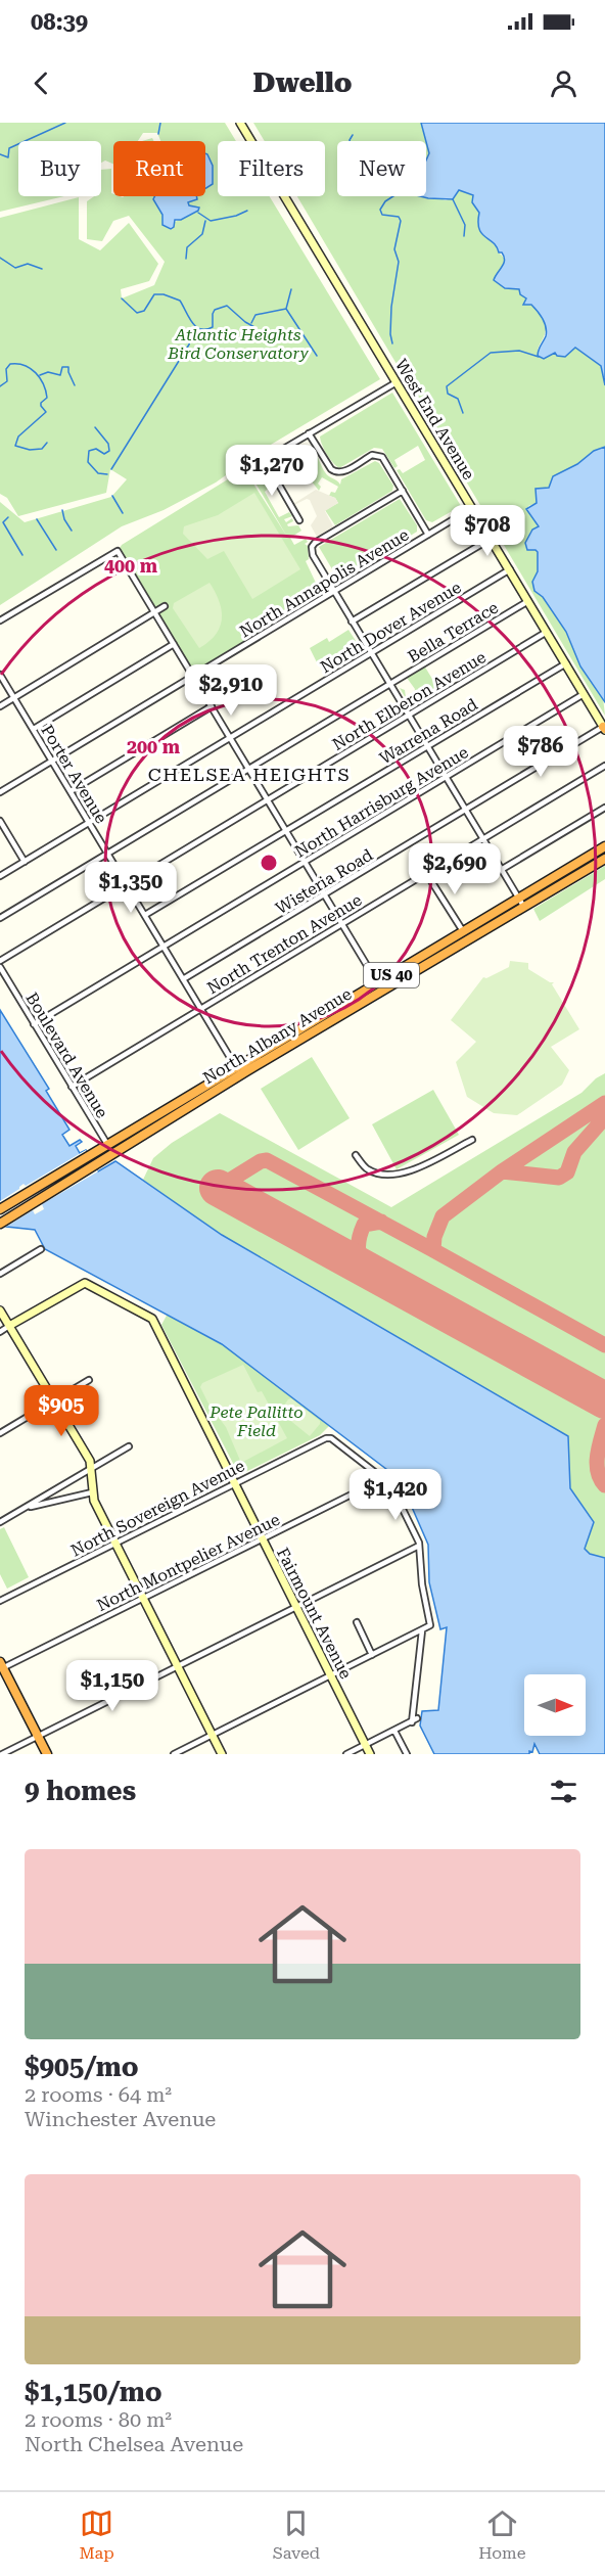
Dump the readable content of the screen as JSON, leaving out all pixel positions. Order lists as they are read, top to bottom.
{
  "streets": {
    "highway": ["US 40", "North Albany Avenue"],
    "street": [
      "West End Avenue",
      "North Annapolis Avenue",
      "North Dover Avenue",
      "Bella Terrace",
      "North Elberon Avenue",
      "Warrena Road",
      "Porter Avenue",
      "North Harrisburg Avenue",
      "Wisteria Road",
      "North Trenton Avenue",
      "Boulevard Avenue",
      "North Sovereign Avenue",
      "North Montpelier Avenue",
      "Fairmount Avenue"
    ]
  },
  "crossings": [
    ["West End Avenue", "North Annapolis Avenue"],
    ["West End Avenue", "North Dover Avenue"],
    ["West End Avenue", "Bella Terrace"],
    ["West End Avenue", "North Elberon Avenue"],
    ["West End Avenue", "Warrena Road"],
    ["West End Avenue", "North Harrisburg Avenue"],
    ["West End Avenue", "Wisteria Road"],
    ["North Annapolis Avenue", "Porter Avenue"],
    ["North Dover Avenue", "Porter Avenue"],
    ["Bella Terrace", "Porter Avenue"],
    ["North Elberon Avenue", "Porter Avenue"],
    ["Warrena Road", "Porter Avenue"],
    ["Porter Avenue", "North Harrisburg Avenue"],
    ["Porter Avenue", "Wisteria Road"],
    ["Porter Avenue", "North Trenton Avenue"],
    ["Porter Avenue", "North Albany Avenue"],
    ["North Harrisburg Avenue", "Boulevard Avenue"],
    ["North Trenton Avenue", "Boulevard Avenue"],
    ["North Albany Avenue", "Boulevard Avenue"],
    ["North Sovereign Avenue", "North Montpelier Avenue"],
    ["North Sovereign Avenue", "Fairmount Avenue"],
    ["North Montpelier Avenue", "Fairmount Avenue"]
  ],
  "districts": ["CHELSEA HEIGHTS"],
  "parks": ["Atlantic Heights Bird Conservatory", "Pete Pallitto Field"],
  "north": "right",
  "page": {
    "status": "08:39",
    "header": "Dwello",
    "chip": [
      "Buy",
      "Rent",
      "Filters",
      "New"
    ],
    "price": [
      "$1,270",
      "$708",
      "$2,910",
      "$786",
      "$2,690",
      "$1,350",
      "$905",
      "$1,420",
      "$1,150"
    ],
    "heading": "9 homes",
    "list": [
      {
        "name": "$905/mo",
        "note": "2 rooms · 64 m² · Winchester Avenue"
      },
      {
        "name": "$1,150/mo",
        "note": "2 rooms · 80 m² · North Chelsea Avenue"
      }
    ],
    "tabs": ["Map", "Saved", "Home"]
  },
  "rings": ["400 m", "200 m"]
}
